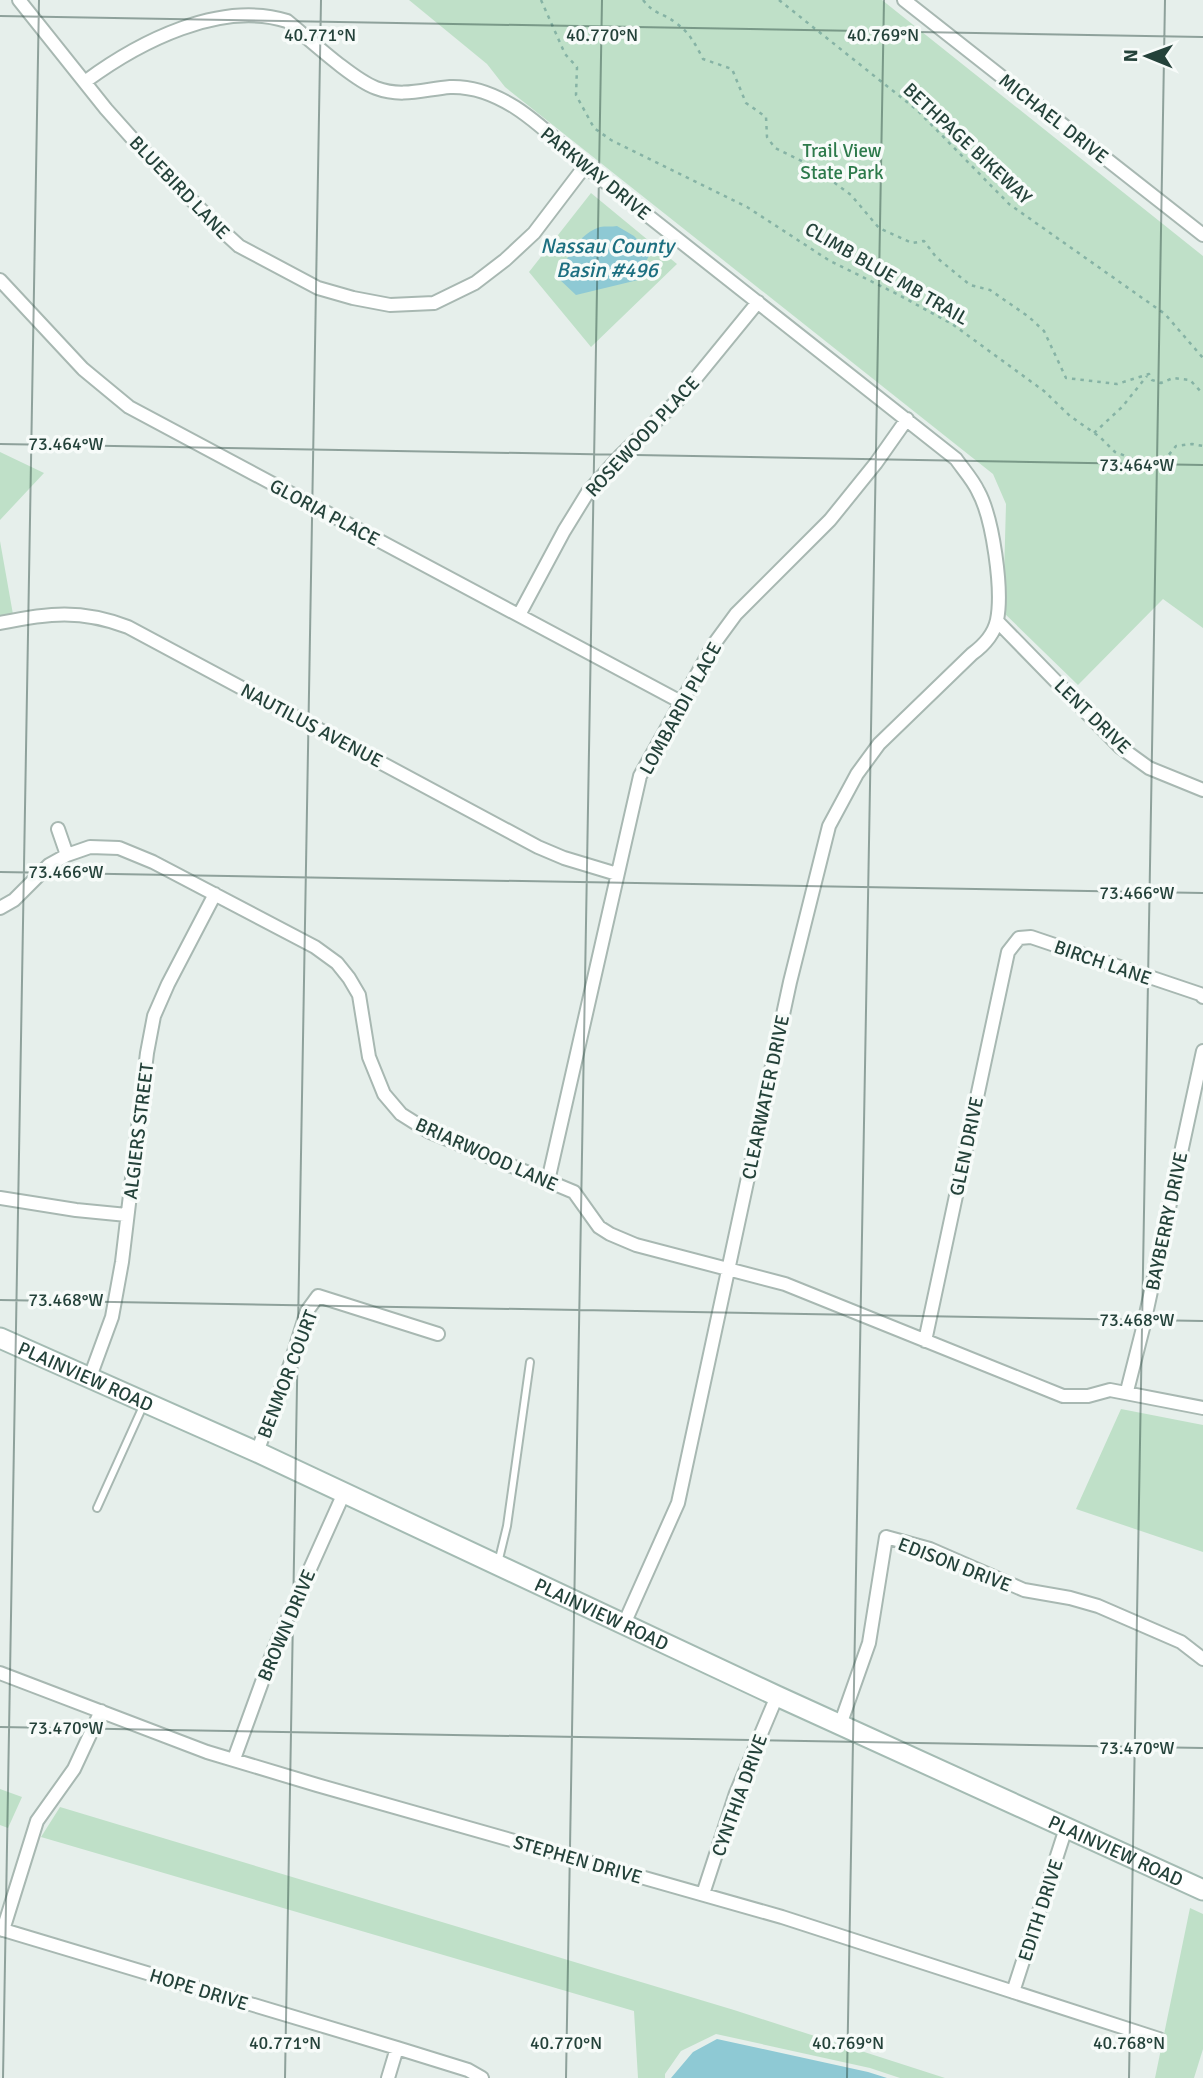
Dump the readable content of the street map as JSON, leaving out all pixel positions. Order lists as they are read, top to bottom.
{
  "streets": {
    "main road": ["PLAINVIEW ROAD"],
    "street": [
      "MICHAEL DRIVE",
      "PARKWAY DRIVE",
      "BLUEBIRD LANE",
      "ROSEWOOD PLACE",
      "GLORIA PLACE",
      "LOMBARDI PLACE",
      "LENT DRIVE",
      "NAUTILUS AVENUE",
      "BIRCH LANE",
      "CLEARWATER DRIVE",
      "ALGIERS STREET",
      "GLEN DRIVE",
      "BRIARWOOD LANE",
      "BAYBERRY DRIVE",
      "BENMOR COURT",
      "EDISON DRIVE",
      "BROWN DRIVE",
      "CYNTHIA DRIVE",
      "STEPHEN DRIVE",
      "EDITH DRIVE",
      "HOPE DRIVE"
    ],
    "path": ["BETHPAGE BIKEWAY", "CLIMB BLUE MB TRAIL"]
  },
  "crossings": [
    ["PARKWAY DRIVE", "BLUEBIRD LANE"],
    ["PARKWAY DRIVE", "ROSEWOOD PLACE"],
    ["PARKWAY DRIVE", "LOMBARDI PLACE"],
    ["PARKWAY DRIVE", "LENT DRIVE"],
    ["PARKWAY DRIVE", "CLEARWATER DRIVE"],
    ["ROSEWOOD PLACE", "GLORIA PLACE"],
    ["GLORIA PLACE", "LOMBARDI PLACE"],
    ["LOMBARDI PLACE", "NAUTILUS AVENUE"],
    ["LOMBARDI PLACE", "BRIARWOOD LANE"],
    ["LENT DRIVE", "CLEARWATER DRIVE"],
    ["BIRCH LANE", "GLEN DRIVE"],
    ["CLEARWATER DRIVE", "BRIARWOOD LANE"],
    ["CLEARWATER DRIVE", "PLAINVIEW ROAD"],
    ["ALGIERS STREET", "BRIARWOOD LANE"],
    ["ALGIERS STREET", "PLAINVIEW ROAD"],
    ["GLEN DRIVE", "BRIARWOOD LANE"],
    ["BRIARWOOD LANE", "BAYBERRY DRIVE"],
    ["BENMOR COURT", "PLAINVIEW ROAD"],
    ["PLAINVIEW ROAD", "EDISON DRIVE"],
    ["PLAINVIEW ROAD", "BROWN DRIVE"],
    ["PLAINVIEW ROAD", "CYNTHIA DRIVE"],
    ["PLAINVIEW ROAD", "EDITH DRIVE"],
    ["BROWN DRIVE", "STEPHEN DRIVE"],
    ["CYNTHIA DRIVE", "STEPHEN DRIVE"],
    ["STEPHEN DRIVE", "EDITH DRIVE"]
  ],
  "water": ["Nassau County Basin #496"],
  "parks": ["Trail View State Park"],
  "north": "left",
  "coordinates": [
    "40.771°N",
    "40.770°N",
    "40.769°N",
    "73.464°W",
    "73.466°W",
    "73.468°W",
    "73.470°W",
    "40.768°N"
  ]
}
